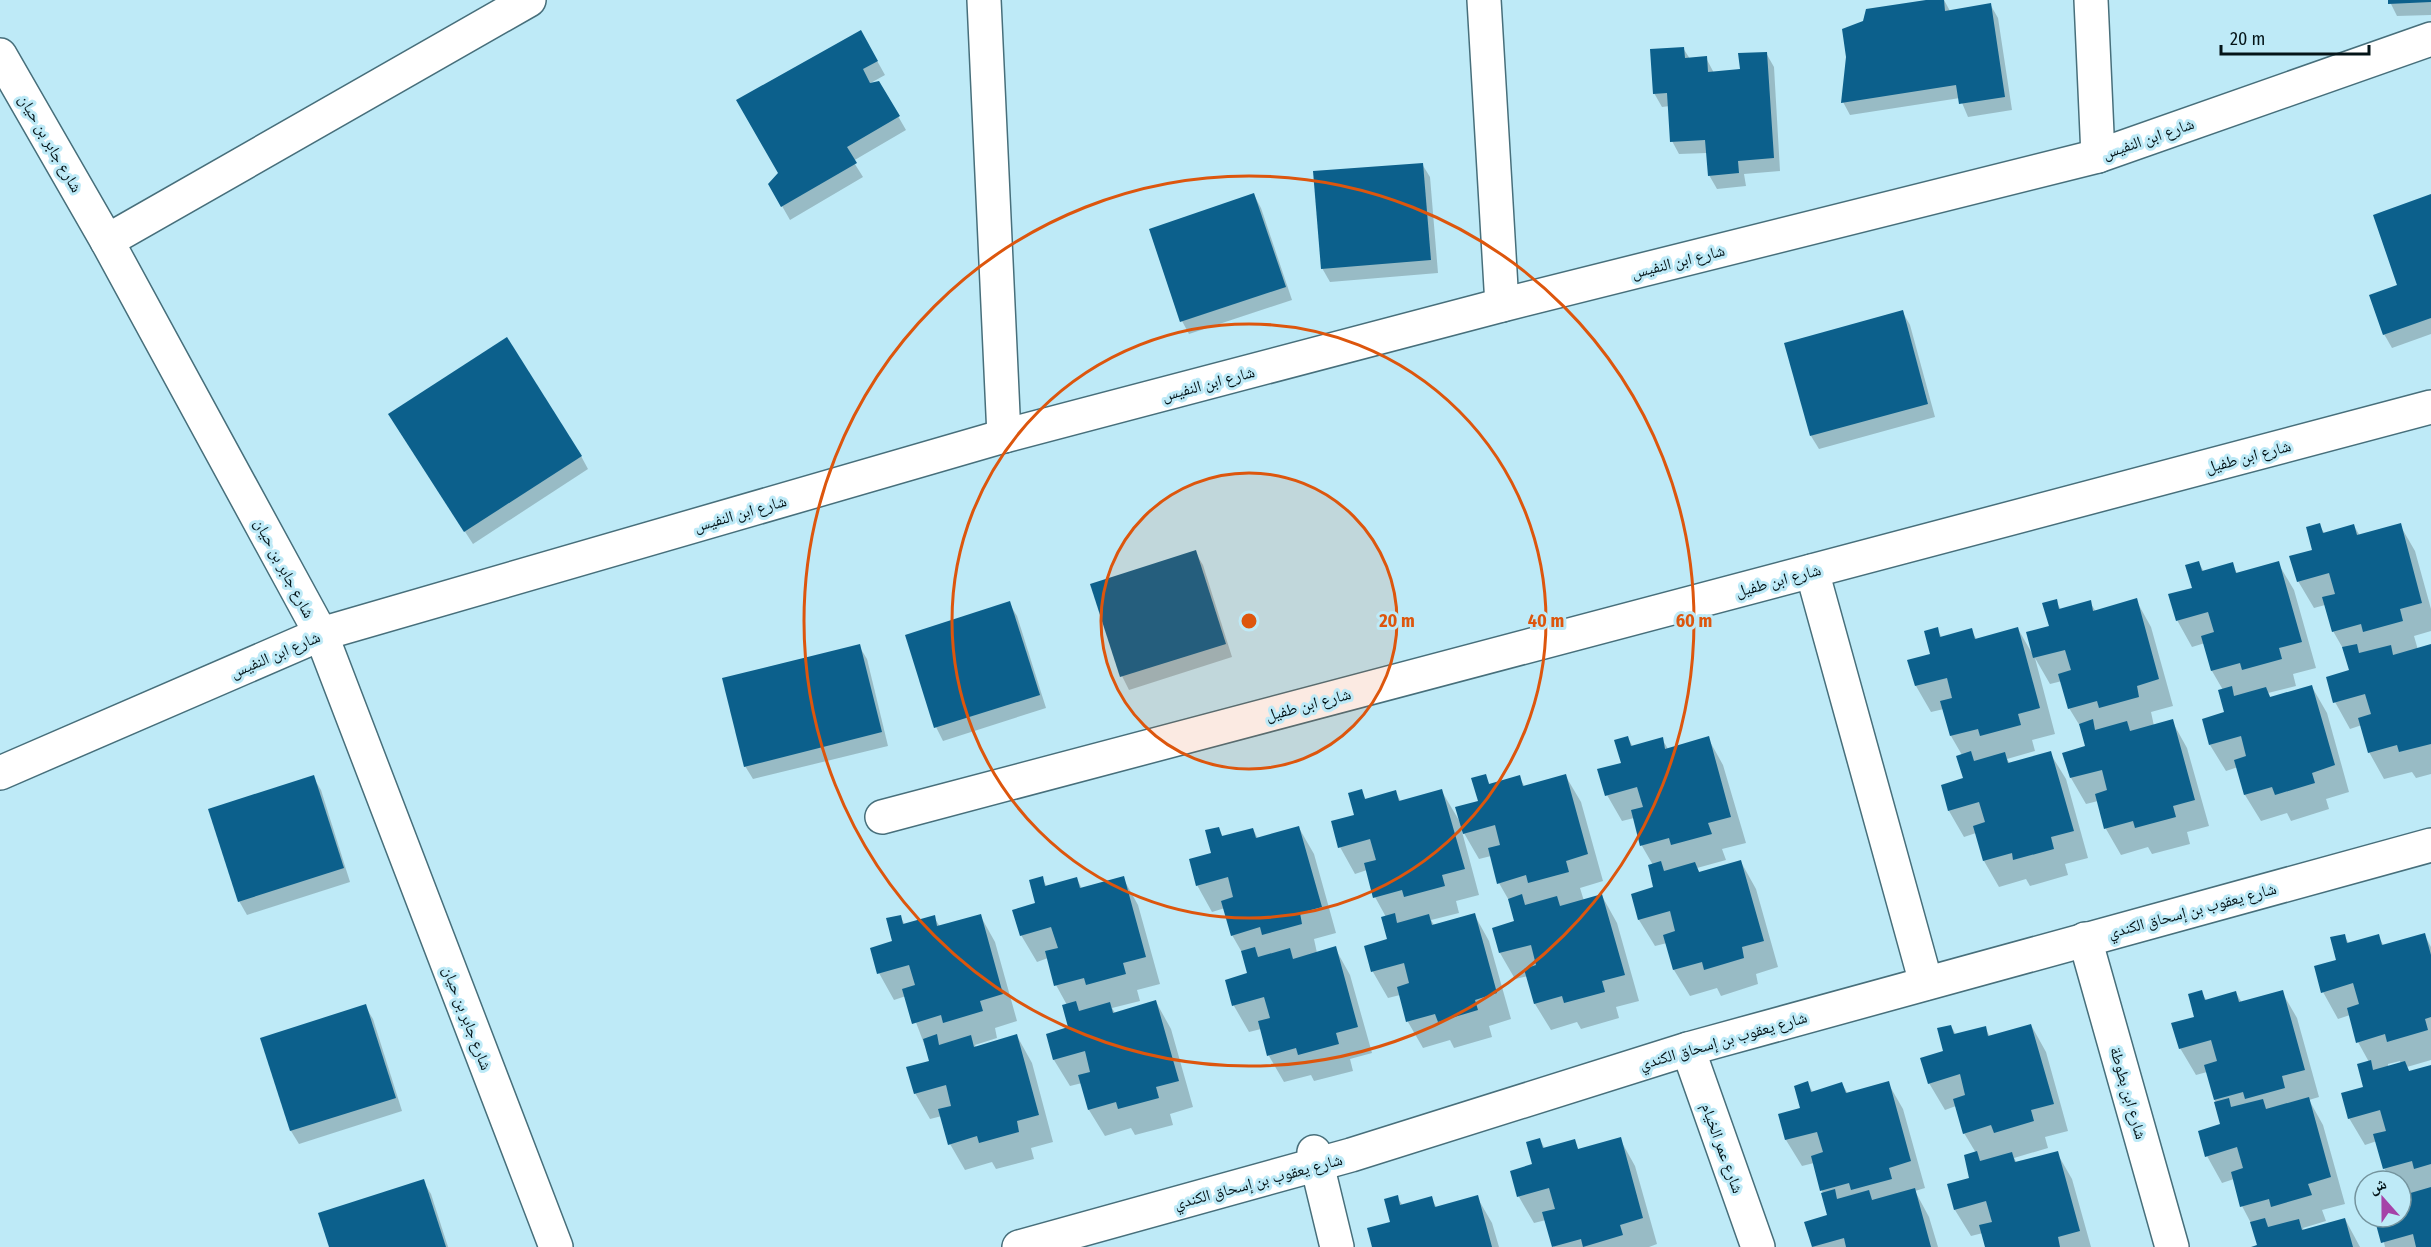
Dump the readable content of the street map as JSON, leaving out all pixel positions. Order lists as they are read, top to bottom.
{
  "streets": {
    "street": [
      "شارع ابن النفيس",
      "شارع جابر بن حيان",
      "شارع ابن طفيل",
      "شارع يعقوب بن إسحاق الكندي",
      "شارع ابن بطوطة",
      "شارع عمر الخيام"
    ]
  },
  "crossings": [
    ["شارع ابن النفيس", "شارع جابر بن حيان"],
    ["شارع يعقوب بن إسحاق الكندي", "شارع ابن بطوطة"],
    ["شارع يعقوب بن إسحاق الكندي", "شارع عمر الخيام"]
  ],
  "scale_bar": "20 m",
  "north": "top",
  "rings": ["20 m", "40 m", "60 m"]
}
